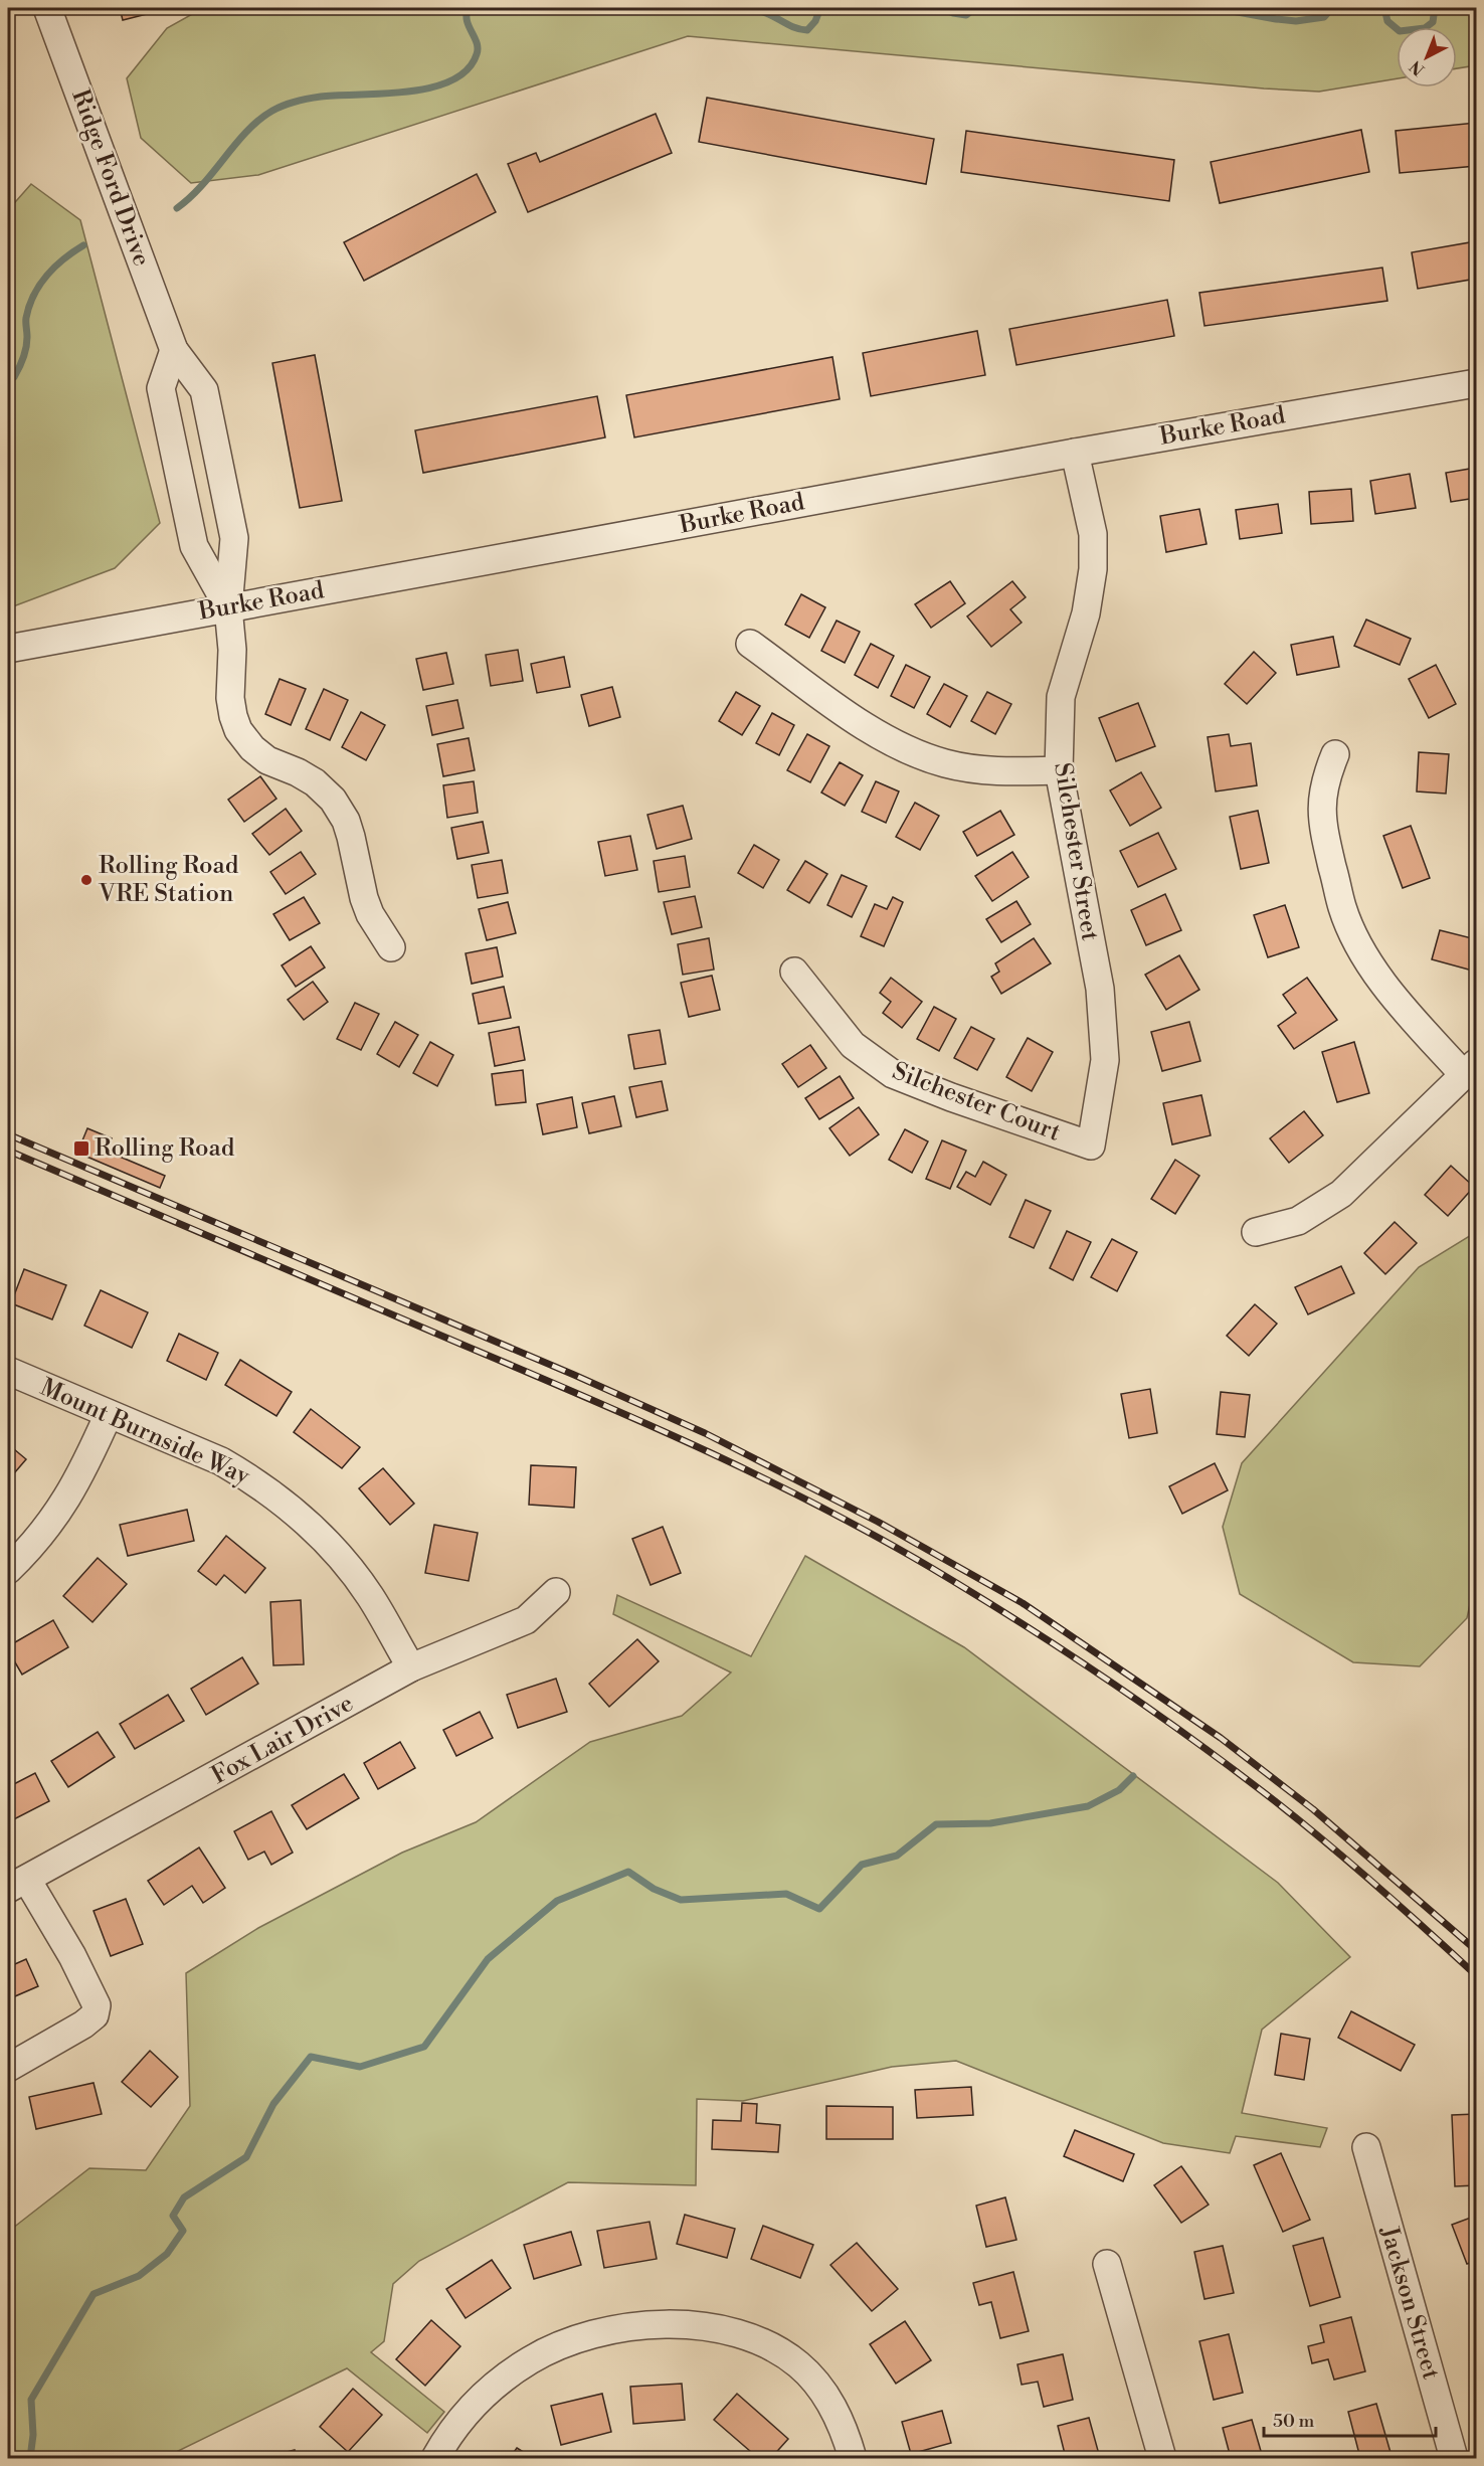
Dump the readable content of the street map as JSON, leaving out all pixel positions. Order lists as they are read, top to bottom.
{
  "streets": {
    "street": [
      "Ridge Ford Drive",
      "Burke Road",
      "Silchester Street",
      "Silchester Court",
      "Mount Burnside Way",
      "Fox Lair Drive",
      "Jackson Street"
    ]
  },
  "crossings": [
    ["Ridge Ford Drive", "Burke Road"],
    ["Burke Road", "Silchester Street"],
    ["Silchester Street", "Silchester Court"],
    ["Mount Burnside Way", "Fox Lair Drive"]
  ],
  "places": {
    "other": ["Rolling Road VRE Station"],
    "transit": ["Rolling Road"]
  },
  "scale_bar": "50 m",
  "north": "bottom left"
}
